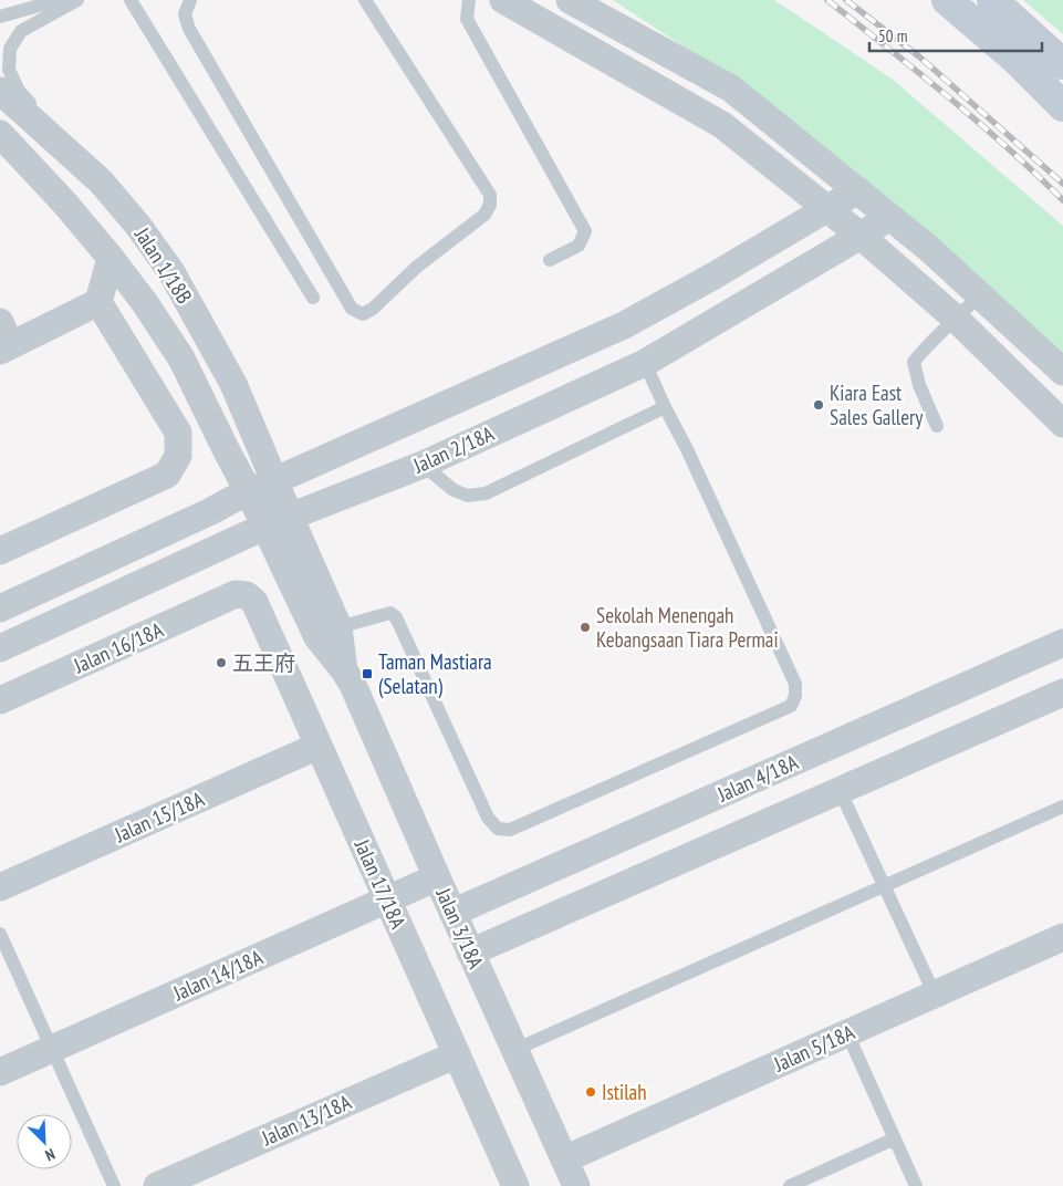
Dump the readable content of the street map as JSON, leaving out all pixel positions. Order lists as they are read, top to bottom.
{
  "streets": {
    "street": [
      "Jalan 1/18B",
      "Jalan 2/18A",
      "Jalan 16/18A",
      "Jalan 4/18A",
      "Jalan 15/18A",
      "Jalan 17/18A",
      "Jalan 3/18A",
      "Jalan 14/18A",
      "Jalan 5/18A",
      "Jalan 13/18A"
    ]
  },
  "crossings": [
    ["Jalan 1/18B", "Jalan 2/18A"],
    ["Jalan 1/18B", "Jalan 3/18A"],
    ["Jalan 2/18A", "Jalan 3/18A"],
    ["Jalan 16/18A", "Jalan 17/18A"],
    ["Jalan 4/18A", "Jalan 3/18A"],
    ["Jalan 15/18A", "Jalan 17/18A"],
    ["Jalan 17/18A", "Jalan 14/18A"],
    ["Jalan 17/18A", "Jalan 13/18A"],
    ["Jalan 3/18A", "Jalan 14/18A"],
    ["Jalan 3/18A", "Jalan 5/18A"]
  ],
  "places": {
    "other": [
      "Kiara East Sales Gallery",
      "Sekolah Menengah Kebangsaan Tiara Permai",
      "五王府",
      "Istilah"
    ],
    "transit": ["Taman Mastiara (Selatan)"]
  },
  "scale_bar": "50 m",
  "north": "bottom right"
}
